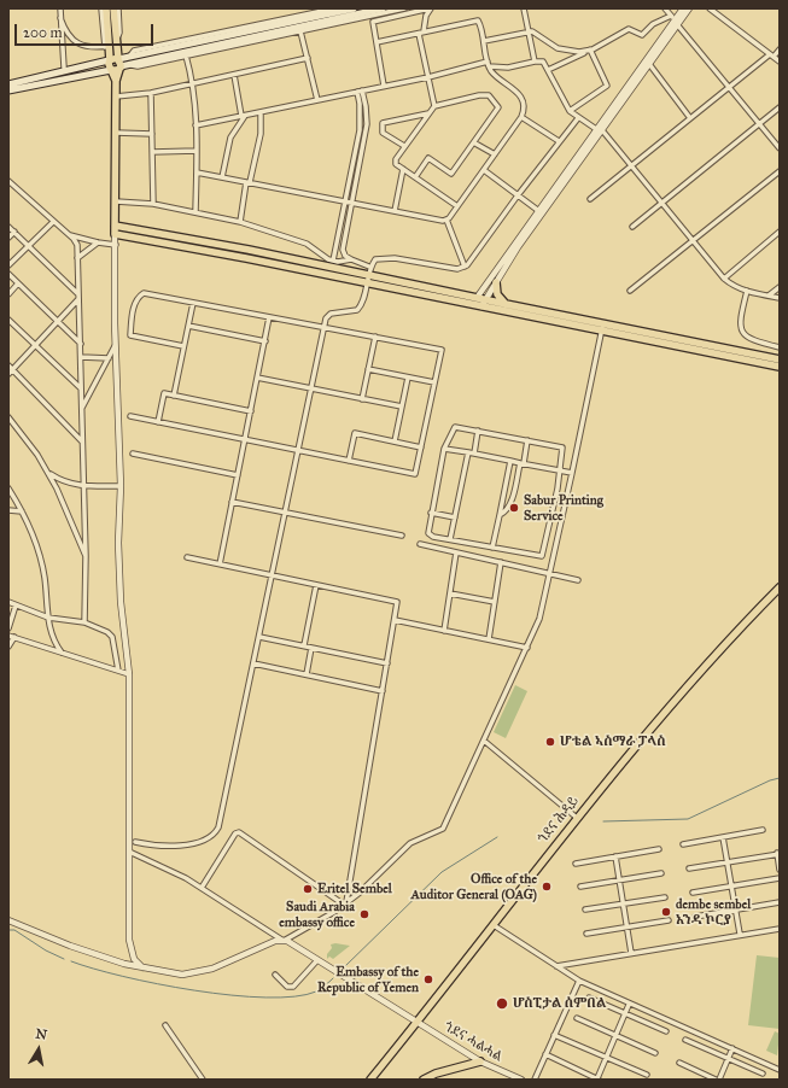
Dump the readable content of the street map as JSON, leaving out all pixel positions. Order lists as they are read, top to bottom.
{
  "streets": {
    "main road": ["ጎደና ሕዳይ"],
    "street": ["ጎደና ሓልሓል"]
  },
  "crossings": [
    ["ጎደና ሕዳይ", "ጎደና ሓልሓል"]
  ],
  "places": [
    "Sabur Printing Service",
    "ሆቴል ኣስማራ ፓላስ",
    "Office of the Auditor General (OAG)",
    "Eritel Sembel",
    "dembe sembel አንዳ ኮርያ",
    "Saudi Arabia embassy office",
    "Embassy of the Republic of Yemen",
    "ሆስፒታል ሰምበል"
  ],
  "scale_bar": "200 m",
  "north": "top"
}
